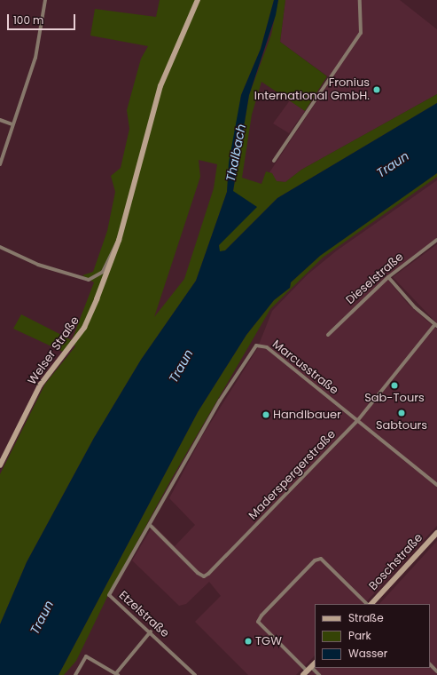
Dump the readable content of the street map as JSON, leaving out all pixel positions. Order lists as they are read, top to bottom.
{
  "streets": {
    "main road": ["Welser Straße", "Boschstraße"],
    "street": [
      "Dieselstraße",
      "Marcusstraße",
      "Maderspergerstraße",
      "Etzelstraße"
    ]
  },
  "crossings": [
    ["Marcusstraße", "Maderspergerstraße"],
    ["Marcusstraße", "Etzelstraße"],
    ["Maderspergerstraße", "Etzelstraße"]
  ],
  "water": ["Thalbach", "Traun"],
  "places": [
    "Fronius International GmbH.",
    "Sab-Tours",
    "Sabtours",
    "Handlbauer",
    "TGW"
  ],
  "legend": ["Straße", "Park", "Wasser"],
  "scale_bar": "100 m"
}
